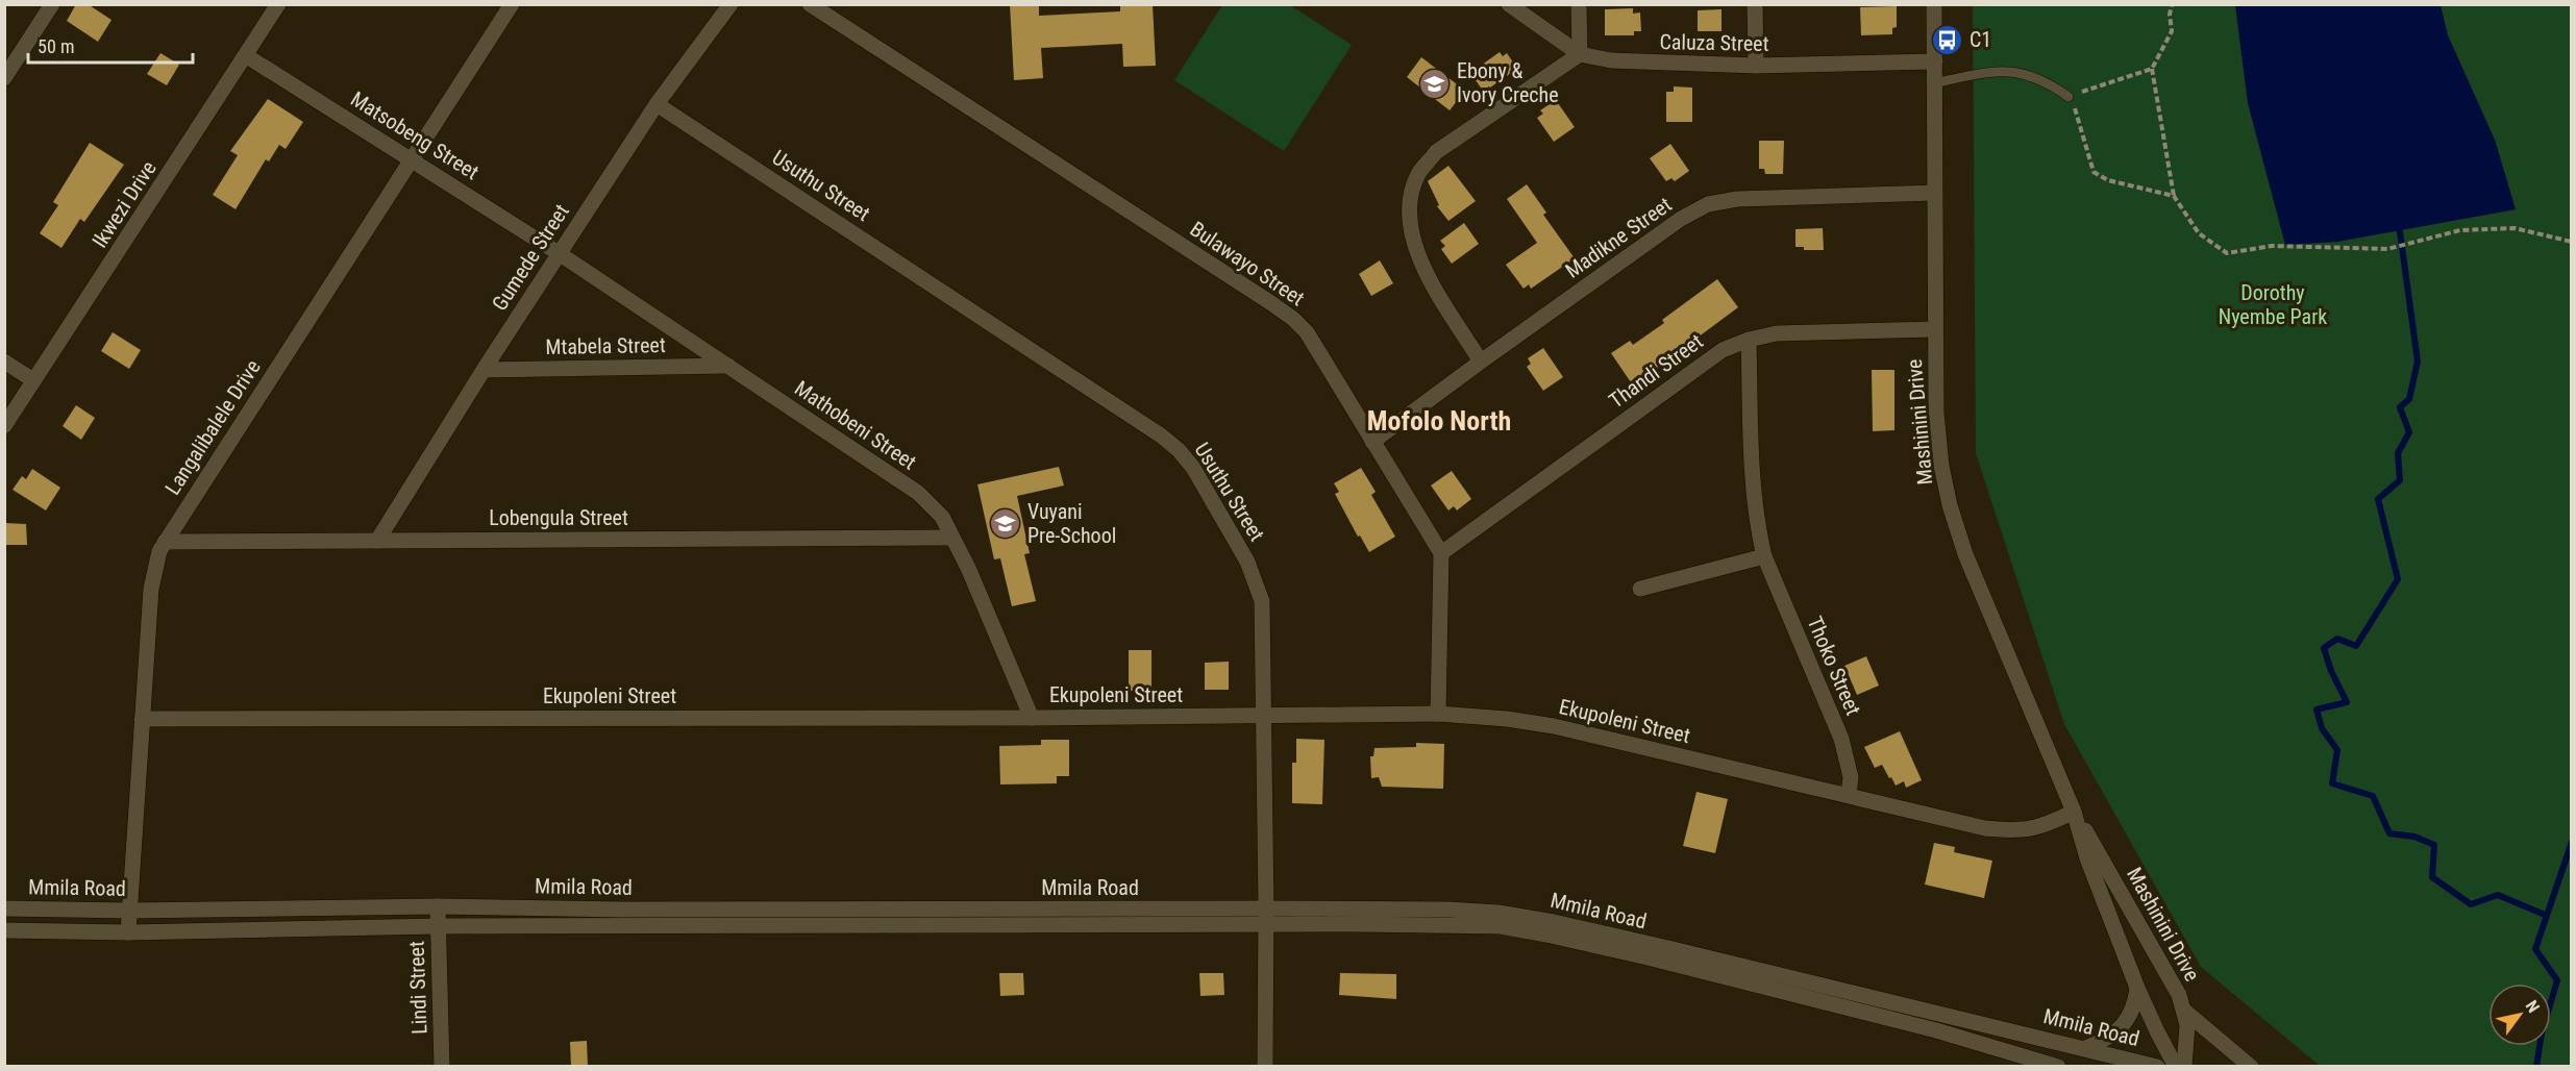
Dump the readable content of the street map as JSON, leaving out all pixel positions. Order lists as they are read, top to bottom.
{
  "streets": {
    "street": [
      "Caluza Street",
      "Matsobeng Street",
      "Usuthu Street",
      "Ikwezi Drive",
      "Madikne Street",
      "Gumede Street",
      "Bulawayo Street",
      "Mtabela Street",
      "Thandi Street",
      "Mashinini Drive",
      "Mathobeni Street",
      "Langalibalele Drive",
      "Lobengula Street",
      "Thoko Street",
      "Ekupoleni Street",
      "Mmila Road",
      "Lindi Street"
    ]
  },
  "crossings": [
    ["Caluza Street", "Mashinini Drive"],
    ["Matsobeng Street", "Ikwezi Drive"],
    ["Matsobeng Street", "Gumede Street"],
    ["Matsobeng Street", "Mathobeni Street"],
    ["Matsobeng Street", "Langalibalele Drive"],
    ["Usuthu Street", "Gumede Street"],
    ["Usuthu Street", "Ekupoleni Street"],
    ["Usuthu Street", "Mmila Road"],
    ["Madikne Street", "Bulawayo Street"],
    ["Madikne Street", "Mashinini Drive"],
    ["Gumede Street", "Mtabela Street"],
    ["Gumede Street", "Mathobeni Street"],
    ["Gumede Street", "Lobengula Street"],
    ["Bulawayo Street", "Thandi Street"],
    ["Mtabela Street", "Mathobeni Street"],
    ["Thandi Street", "Mashinini Drive"],
    ["Thandi Street", "Thoko Street"],
    ["Mashinini Drive", "Ekupoleni Street"],
    ["Mathobeni Street", "Lobengula Street"],
    ["Mathobeni Street", "Ekupoleni Street"],
    ["Langalibalele Drive", "Lobengula Street"],
    ["Langalibalele Drive", "Ekupoleni Street"],
    ["Langalibalele Drive", "Mmila Road"],
    ["Thoko Street", "Ekupoleni Street"],
    ["Mmila Road", "Lindi Street"]
  ],
  "districts": ["Mofolo North"],
  "parks": ["Dorothy Nyembe Park"],
  "places": {
    "bus stop": ["C1"],
    "school or university": ["Ebony & Ivory Creche", "Vuyani Pre-School"]
  },
  "scale_bar": "50 m",
  "north": "top right"
}
